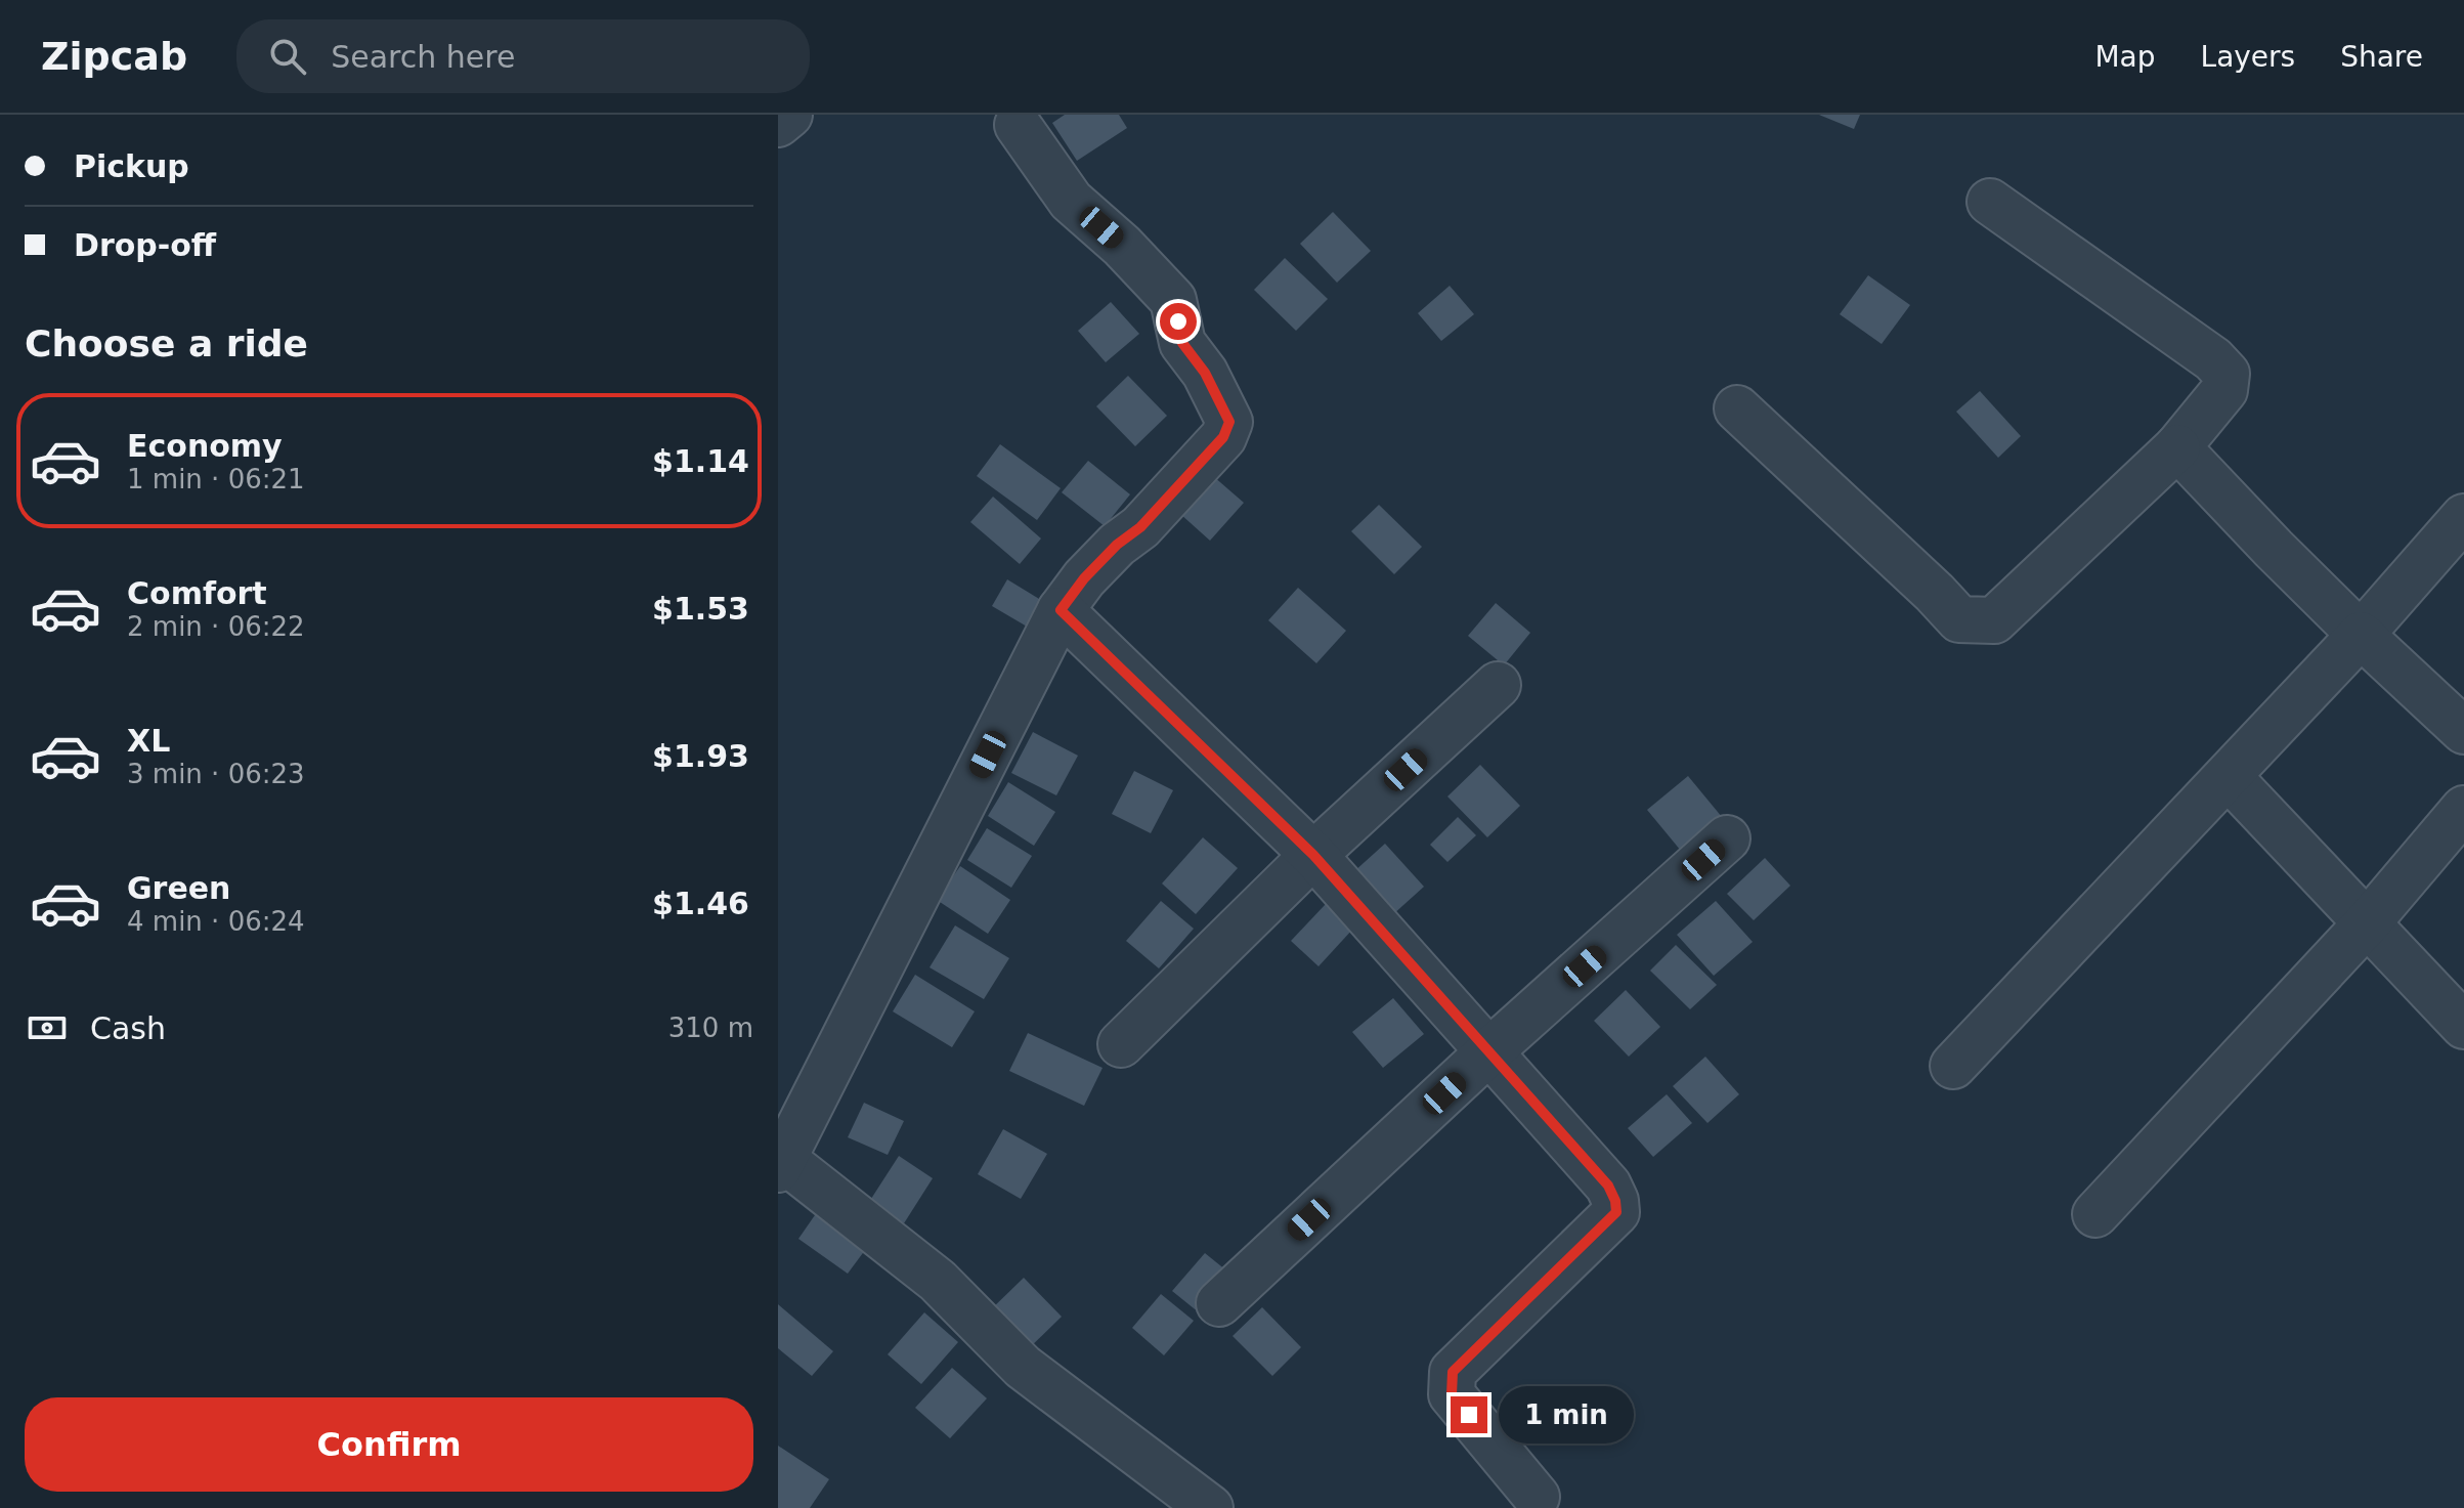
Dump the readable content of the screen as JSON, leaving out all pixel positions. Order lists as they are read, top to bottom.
{
  "page": {
    "header": "Zipcab",
    "search": "Search here",
    "nav": ["Map", "Layers", "Share"],
    "banner": ["Pickup", "Drop-off"],
    "heading": "Choose a ride",
    "list": [
      {
        "name": "Economy",
        "note": "1 min · 06:21",
        "value": "$1.14"
      },
      {
        "name": "Comfort",
        "note": "2 min · 06:22",
        "value": "$1.53"
      },
      {
        "name": "XL",
        "note": "3 min · 06:23",
        "value": "$1.93"
      },
      {
        "name": "Green",
        "note": "4 min · 06:24",
        "value": "$1.46"
      }
    ],
    "pay": ["Cash", "310 m"],
    "buttons": "Confirm",
    "bubble": "1 min"
  }
}
